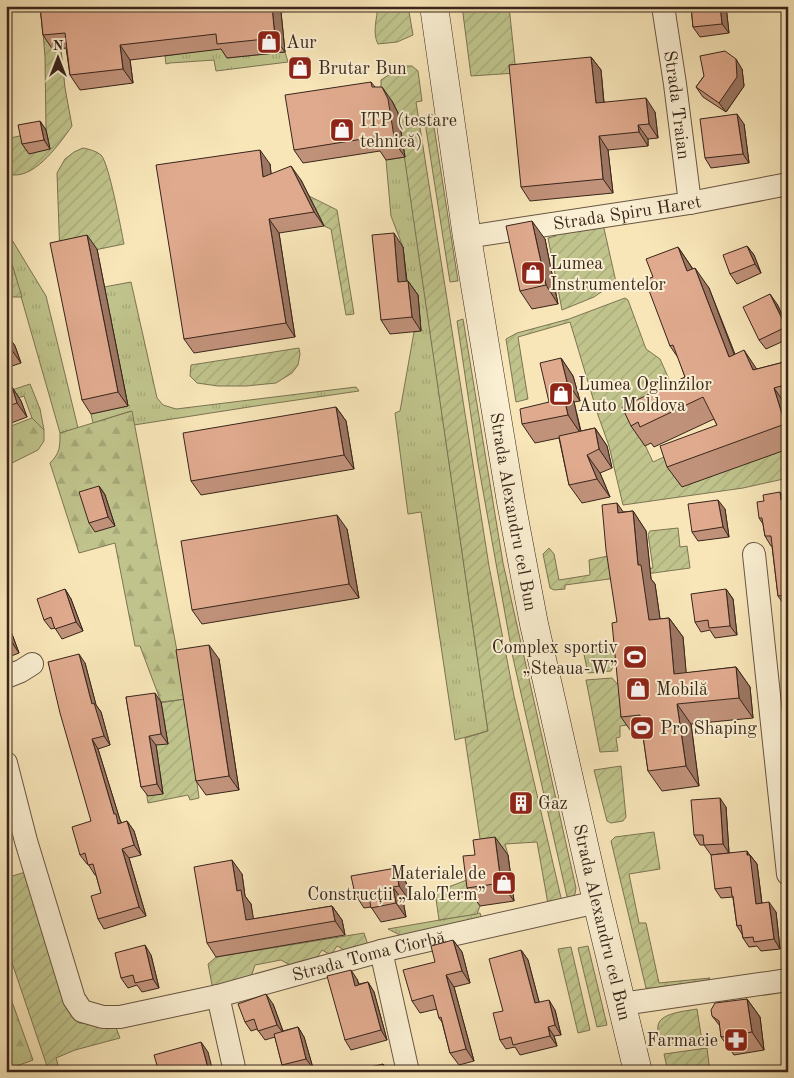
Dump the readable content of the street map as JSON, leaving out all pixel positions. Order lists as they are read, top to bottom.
{
  "streets": {
    "main road": ["Strada Alexandru cel Bun"],
    "street": ["Strada Traian", "Strada Spiru Haret", "Strada Toma Ciorbă"]
  },
  "crossings": [
    ["Strada Traian", "Strada Spiru Haret"],
    ["Strada Spiru Haret", "Strada Alexandru cel Bun"],
    ["Strada Alexandru cel Bun", "Strada Toma Ciorbă"]
  ],
  "places": {
    "shop": [
      "Aur",
      "Brutar Bun",
      "ITP (testare tehnică)",
      "Lumea Instrumentelor",
      "Lumea Oglinzilor Auto Moldova",
      "Mobilă",
      "Materiale de Construcții „IaloTerm”"
    ],
    "sports": ["Complex sportiv „Steaua-W”", "Pro Shaping"],
    "building": ["Gaz"],
    "pharmacy": ["Farmacie"]
  },
  "north": "top"
}
